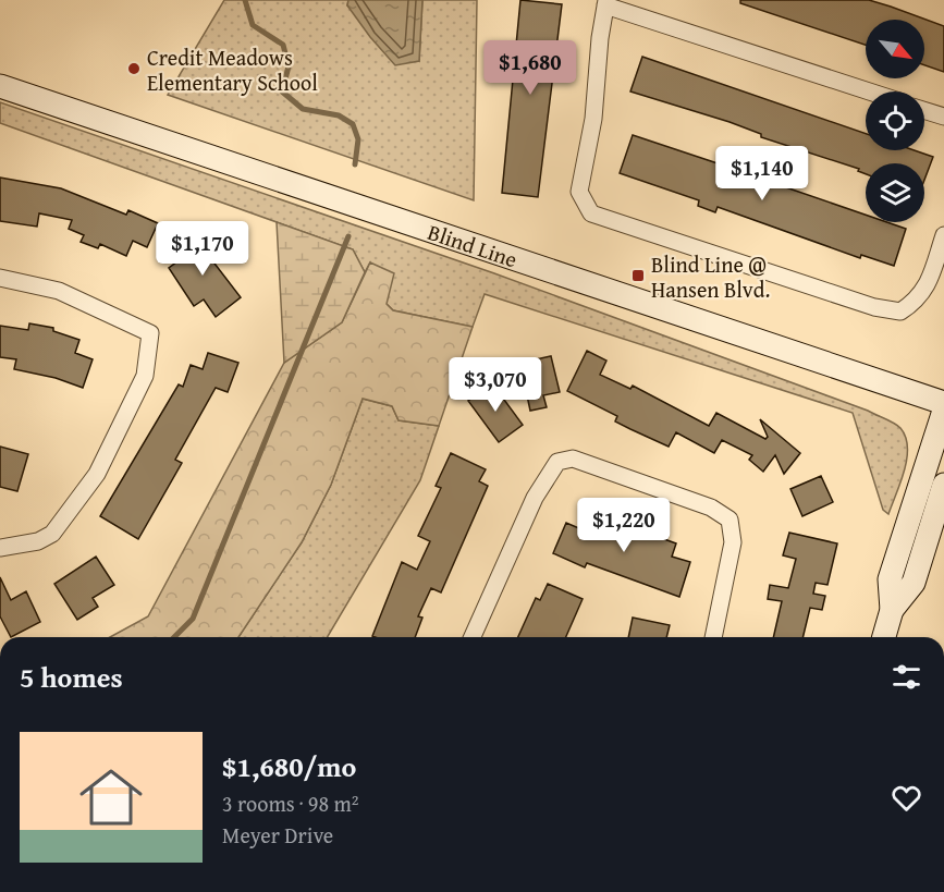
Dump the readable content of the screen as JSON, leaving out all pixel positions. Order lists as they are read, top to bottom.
{
  "streets": {
    "street": ["Blind Line"]
  },
  "places": {
    "other": ["Credit Meadows Elementary School"],
    "transit": ["Blind Line @ Hansen Blvd."]
  },
  "north": "bottom right",
  "page": {
    "price": [
      "$1,680",
      "$1,140",
      "$1,170",
      "$3,070",
      "$1,220"
    ],
    "heading": "5 homes",
    "list": [
      {
        "name": "$1,680/mo",
        "note": "3 rooms · 98 m² · Meyer Drive"
      }
    ]
  }
}
